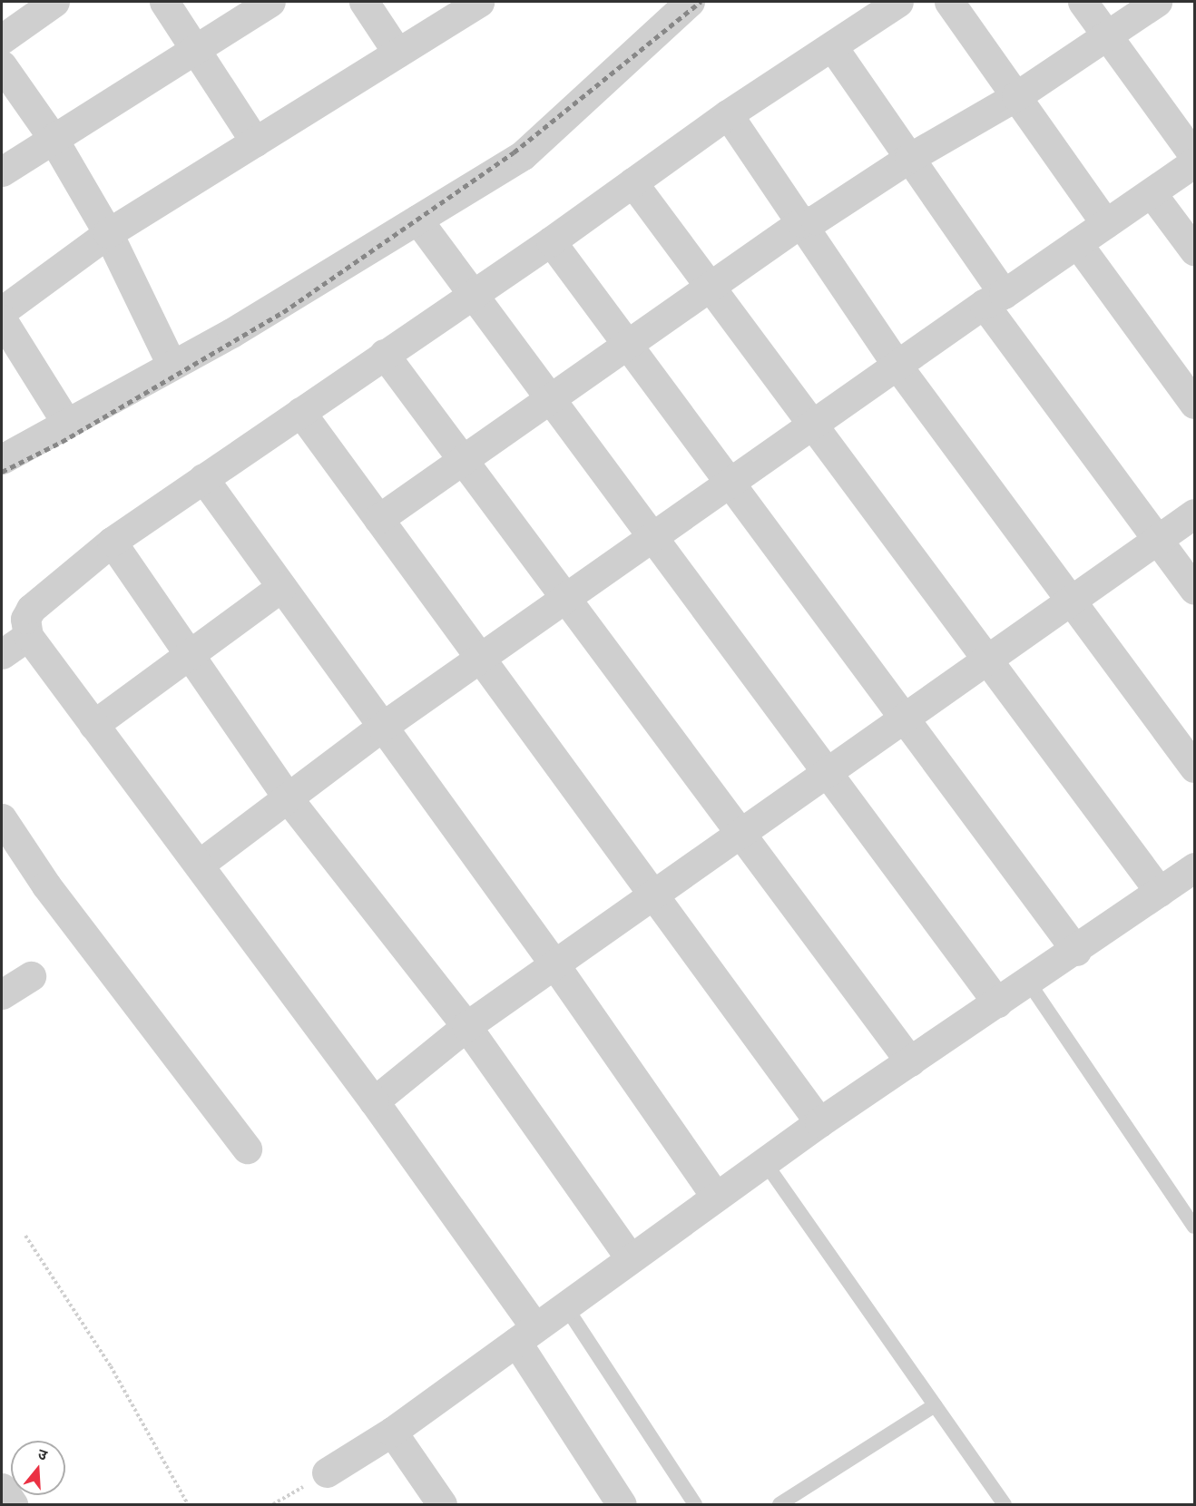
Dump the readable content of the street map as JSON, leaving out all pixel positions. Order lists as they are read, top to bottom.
{
  "north": "top"
}
